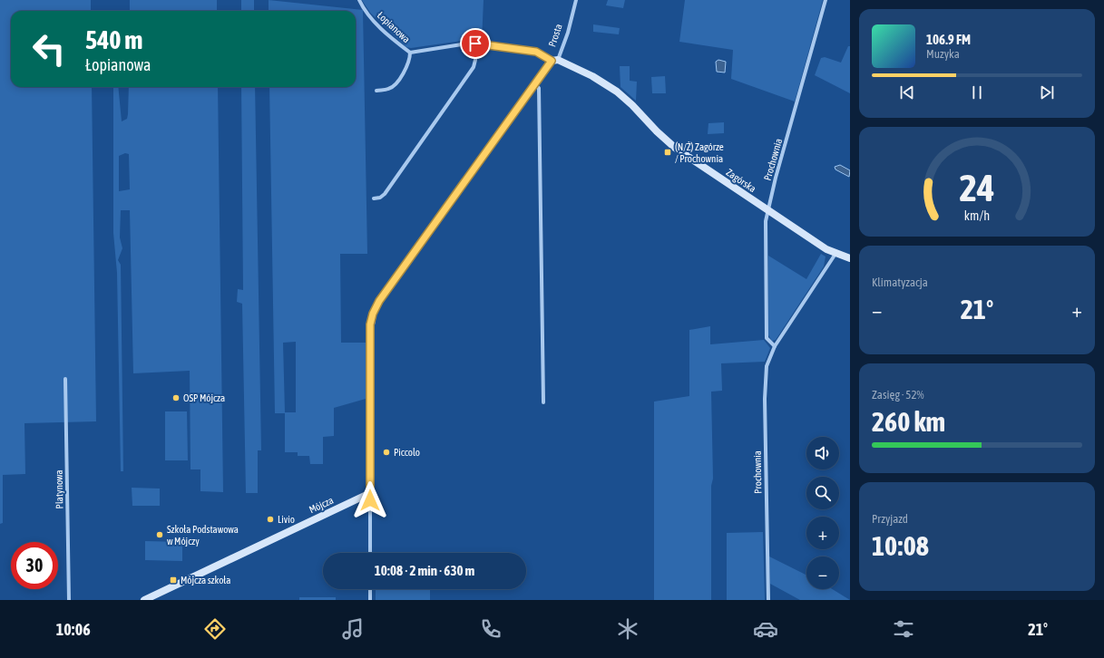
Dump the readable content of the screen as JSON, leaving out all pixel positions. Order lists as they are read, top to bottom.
{
  "streets": {
    "street": [
      "Łopianowa",
      "Prosta",
      "Prochownia",
      "Zagórska",
      "Platynowa",
      "Mójcza"
    ]
  },
  "crossings": [
    ["Łopianowa", "Prosta"],
    ["Łopianowa", "Zagórska"],
    ["Prosta", "Zagórska"],
    ["Prosta", "Mójcza"],
    ["Prochownia", "Zagórska"]
  ],
  "places": {
    "transit": ["(N/Ż) Zagórze / Prochownia", "Mójcza szkoła"],
    "other": [
      "OSP Mójcza",
      "Piccolo",
      "Livio",
      "Szkoła Podstawowa w Mójczy"
    ]
  },
  "page": {
    "turn": ["540 m", "Łopianowa"],
    "song": ["106.9 FM", "Muzyka"],
    "tile": [
      "Klimatyzacja",
      ["Zasięg · 52%", "260 km"],
      ["Przyjazd", "10:08"]
    ],
    "heat": ["−", "21°", "+"],
    "map_buttons": ["+", "−"],
    "limit": "30",
    "trip": "10:08 · 2 min · 630 m",
    "tabs": ["10:06", "21°"],
    "gauge": ["24", "km/h"]
  }
}
